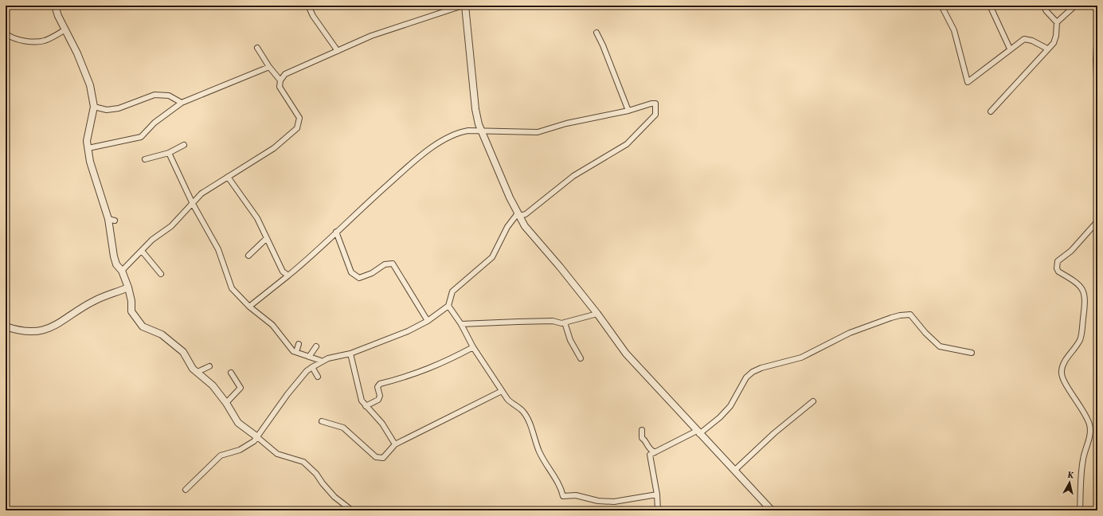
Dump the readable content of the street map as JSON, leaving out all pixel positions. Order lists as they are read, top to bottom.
{
  "north": "top"
}
